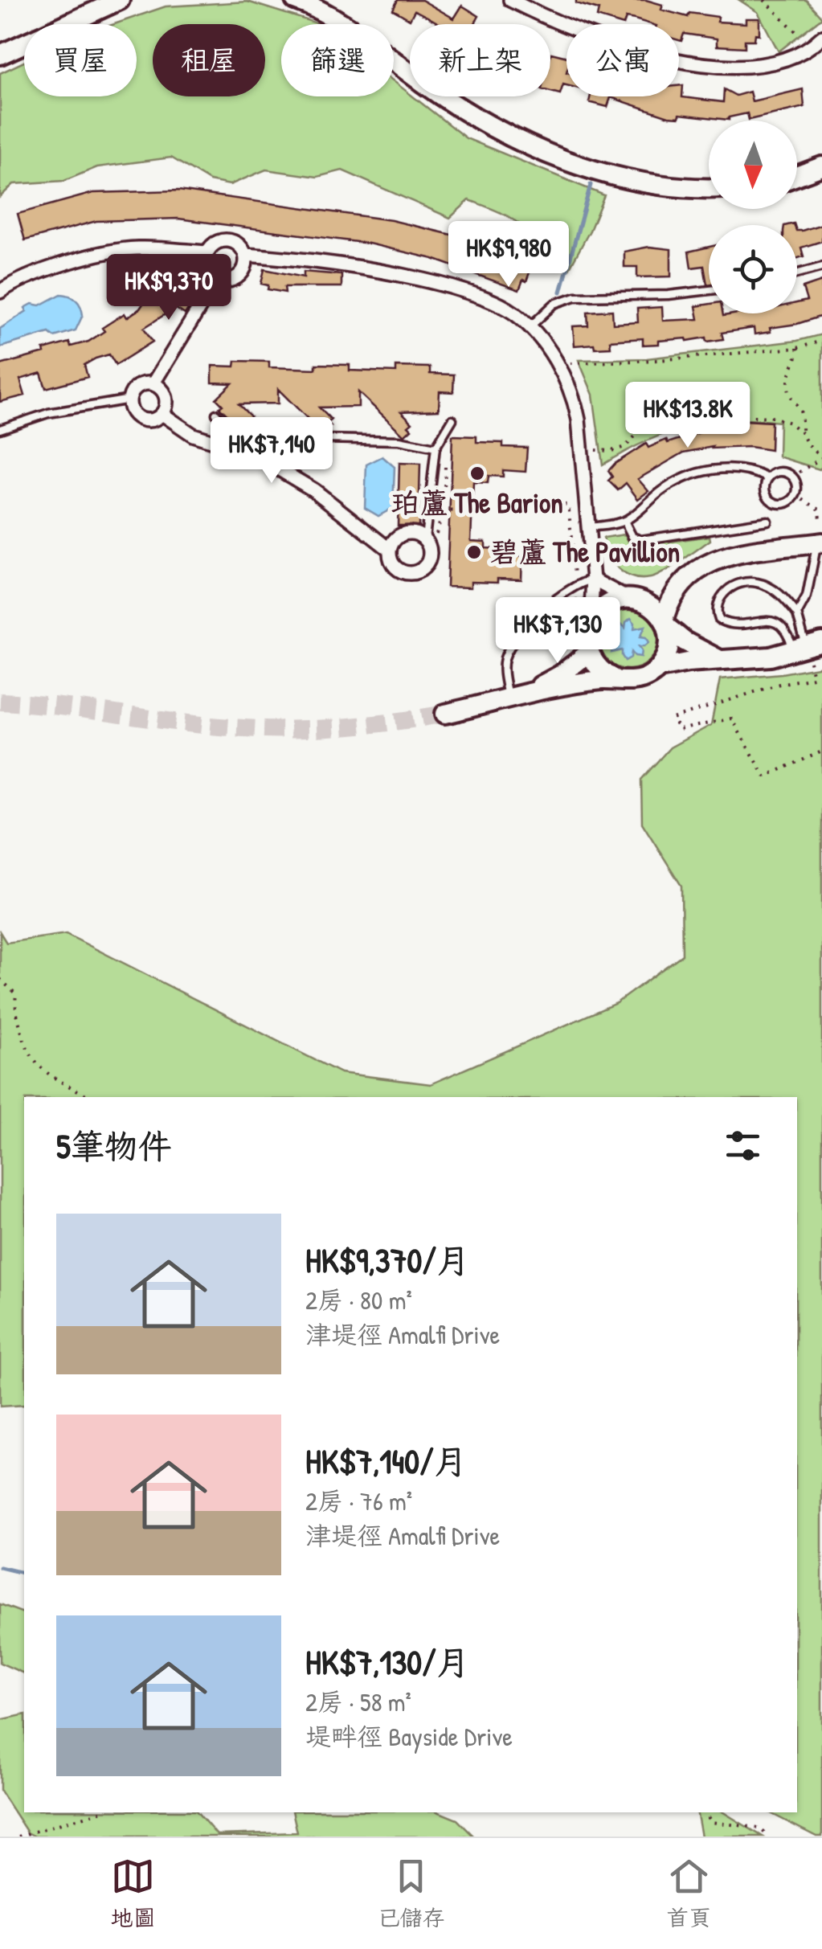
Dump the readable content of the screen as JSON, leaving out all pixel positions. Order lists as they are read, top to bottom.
{
  "places": ["珀蘆 The Barion", "碧蘆 The Pavillion"],
  "north": "bottom",
  "page": {
    "chip": [
      "買屋",
      "租屋",
      "篩選",
      "新上架",
      "公寓"
    ],
    "price": [
      "HK$9,980",
      "HK$9,370",
      "HK$13.8K",
      "HK$7,140",
      "HK$7,130"
    ],
    "heading": "5筆物件",
    "list": [
      {
        "name": "HK$9,370/月",
        "note": "2房 · 80 m² · 津堤徑 Amalfi Drive"
      },
      {
        "name": "HK$7,140/月",
        "note": "2房 · 76 m² · 津堤徑 Amalfi Drive"
      },
      {
        "name": "HK$7,130/月",
        "note": "2房 · 58 m² · 堤畔徑 Bayside Drive"
      }
    ],
    "tabs": ["地圖", "已儲存", "首頁"]
  }
}
